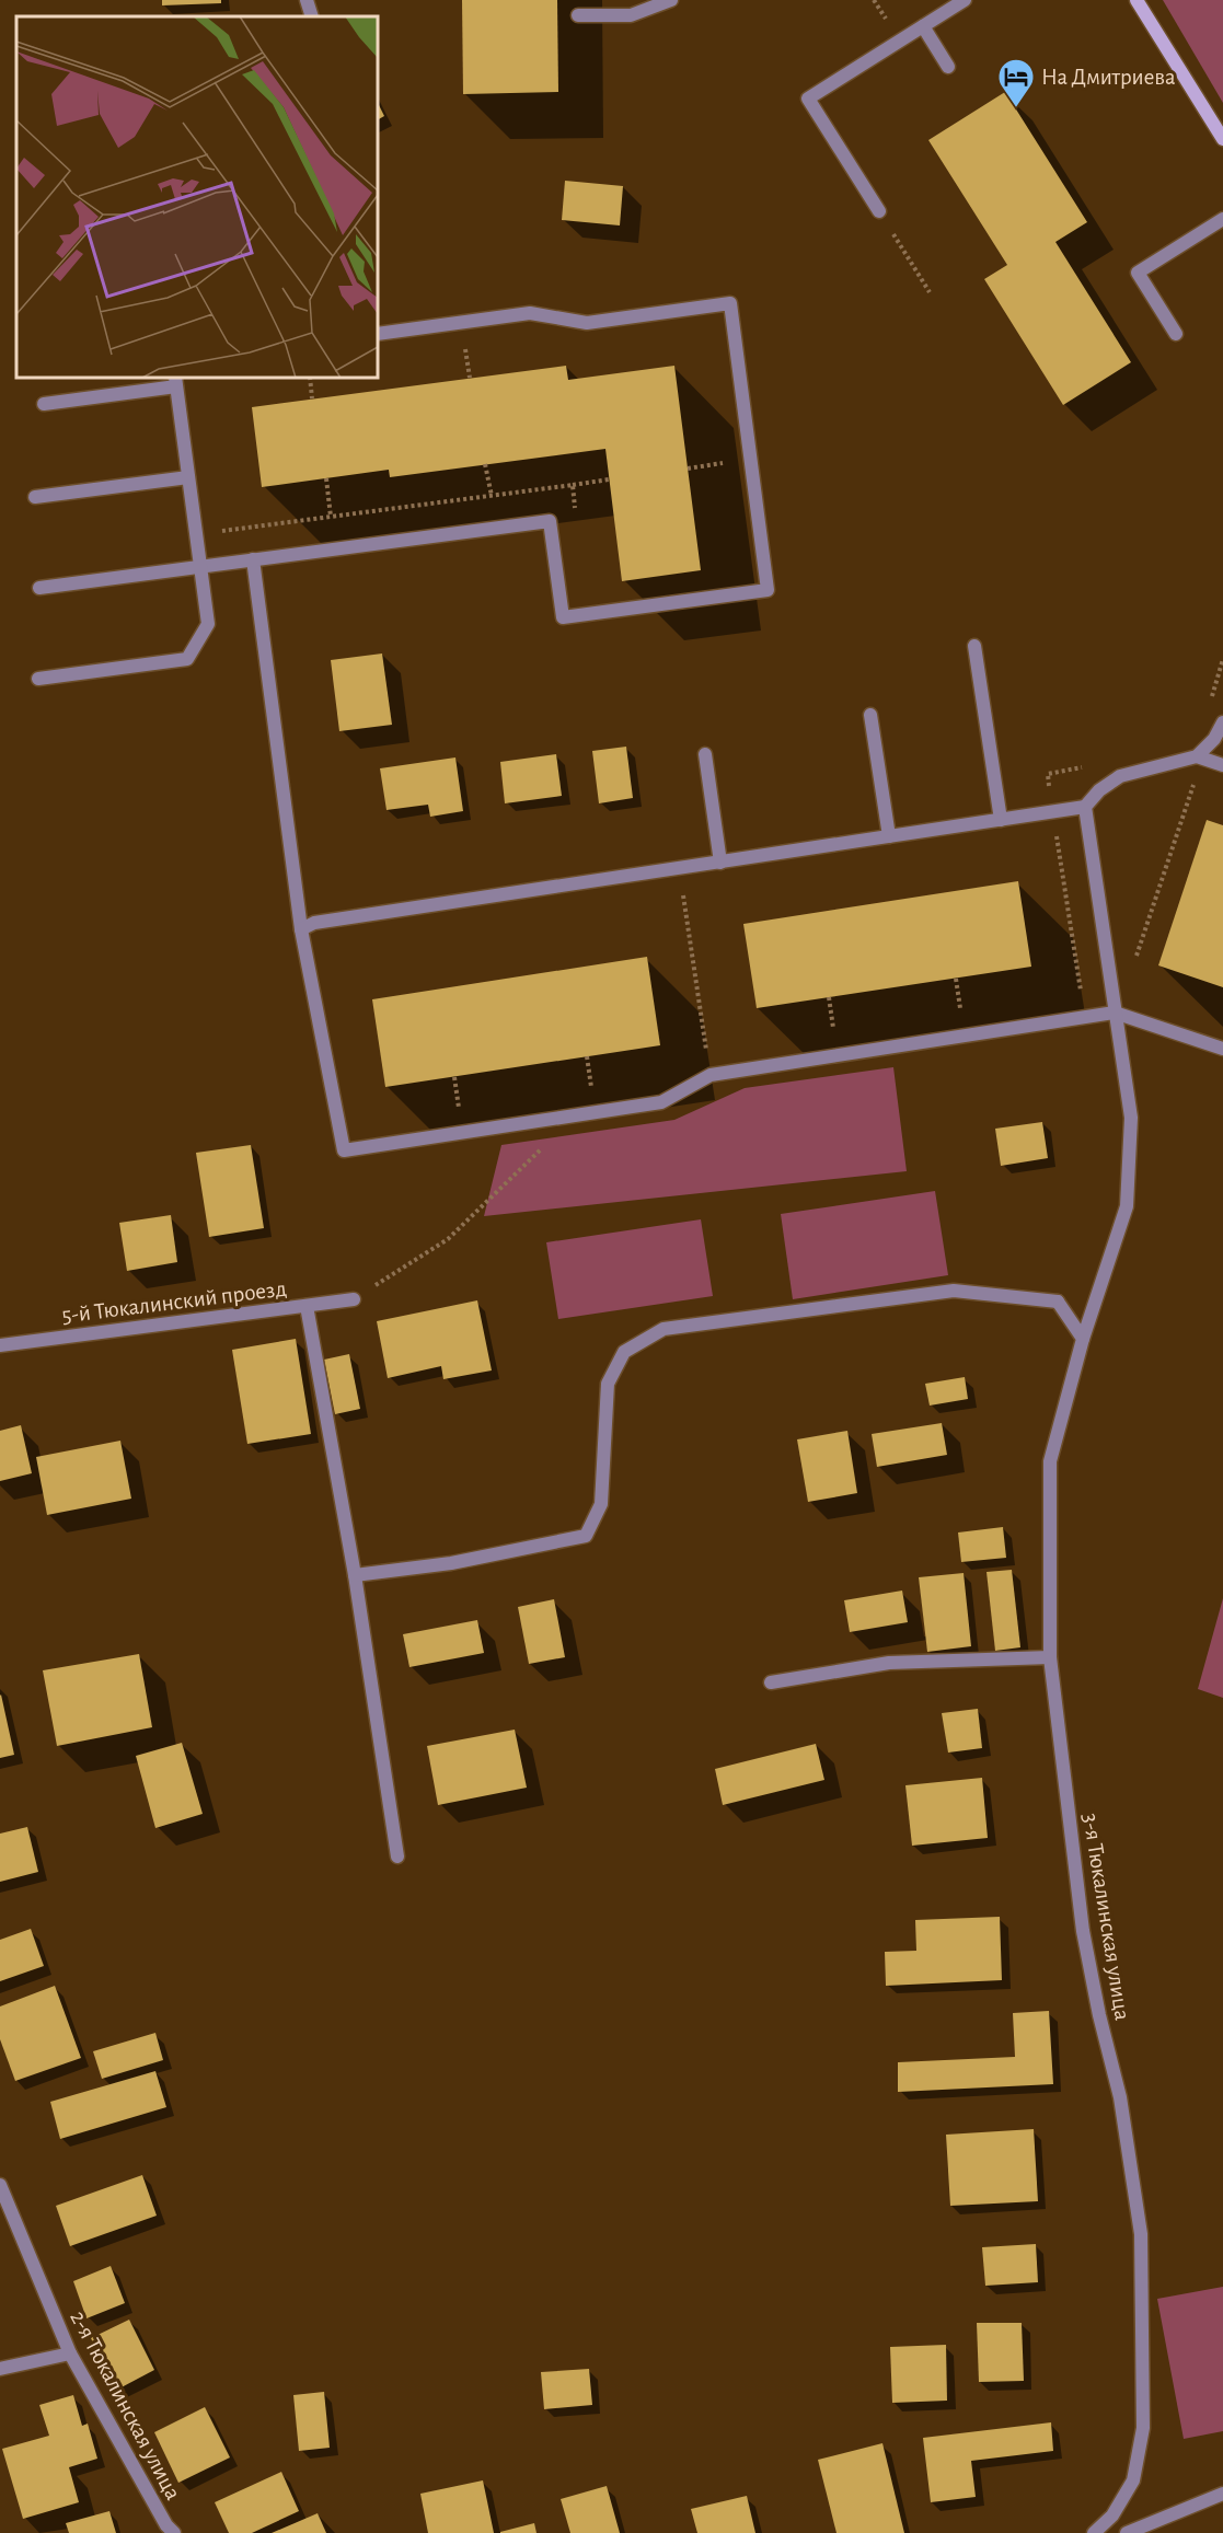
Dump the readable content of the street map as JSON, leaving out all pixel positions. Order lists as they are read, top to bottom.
{
  "streets": {
    "street": ["5-й Тюкалинский проезд", "3-я Тюкалинская улица", "2-я Тюкалинская улица"]
  },
  "places": {
    "hotel": ["На Дмитриева"]
  }
}
